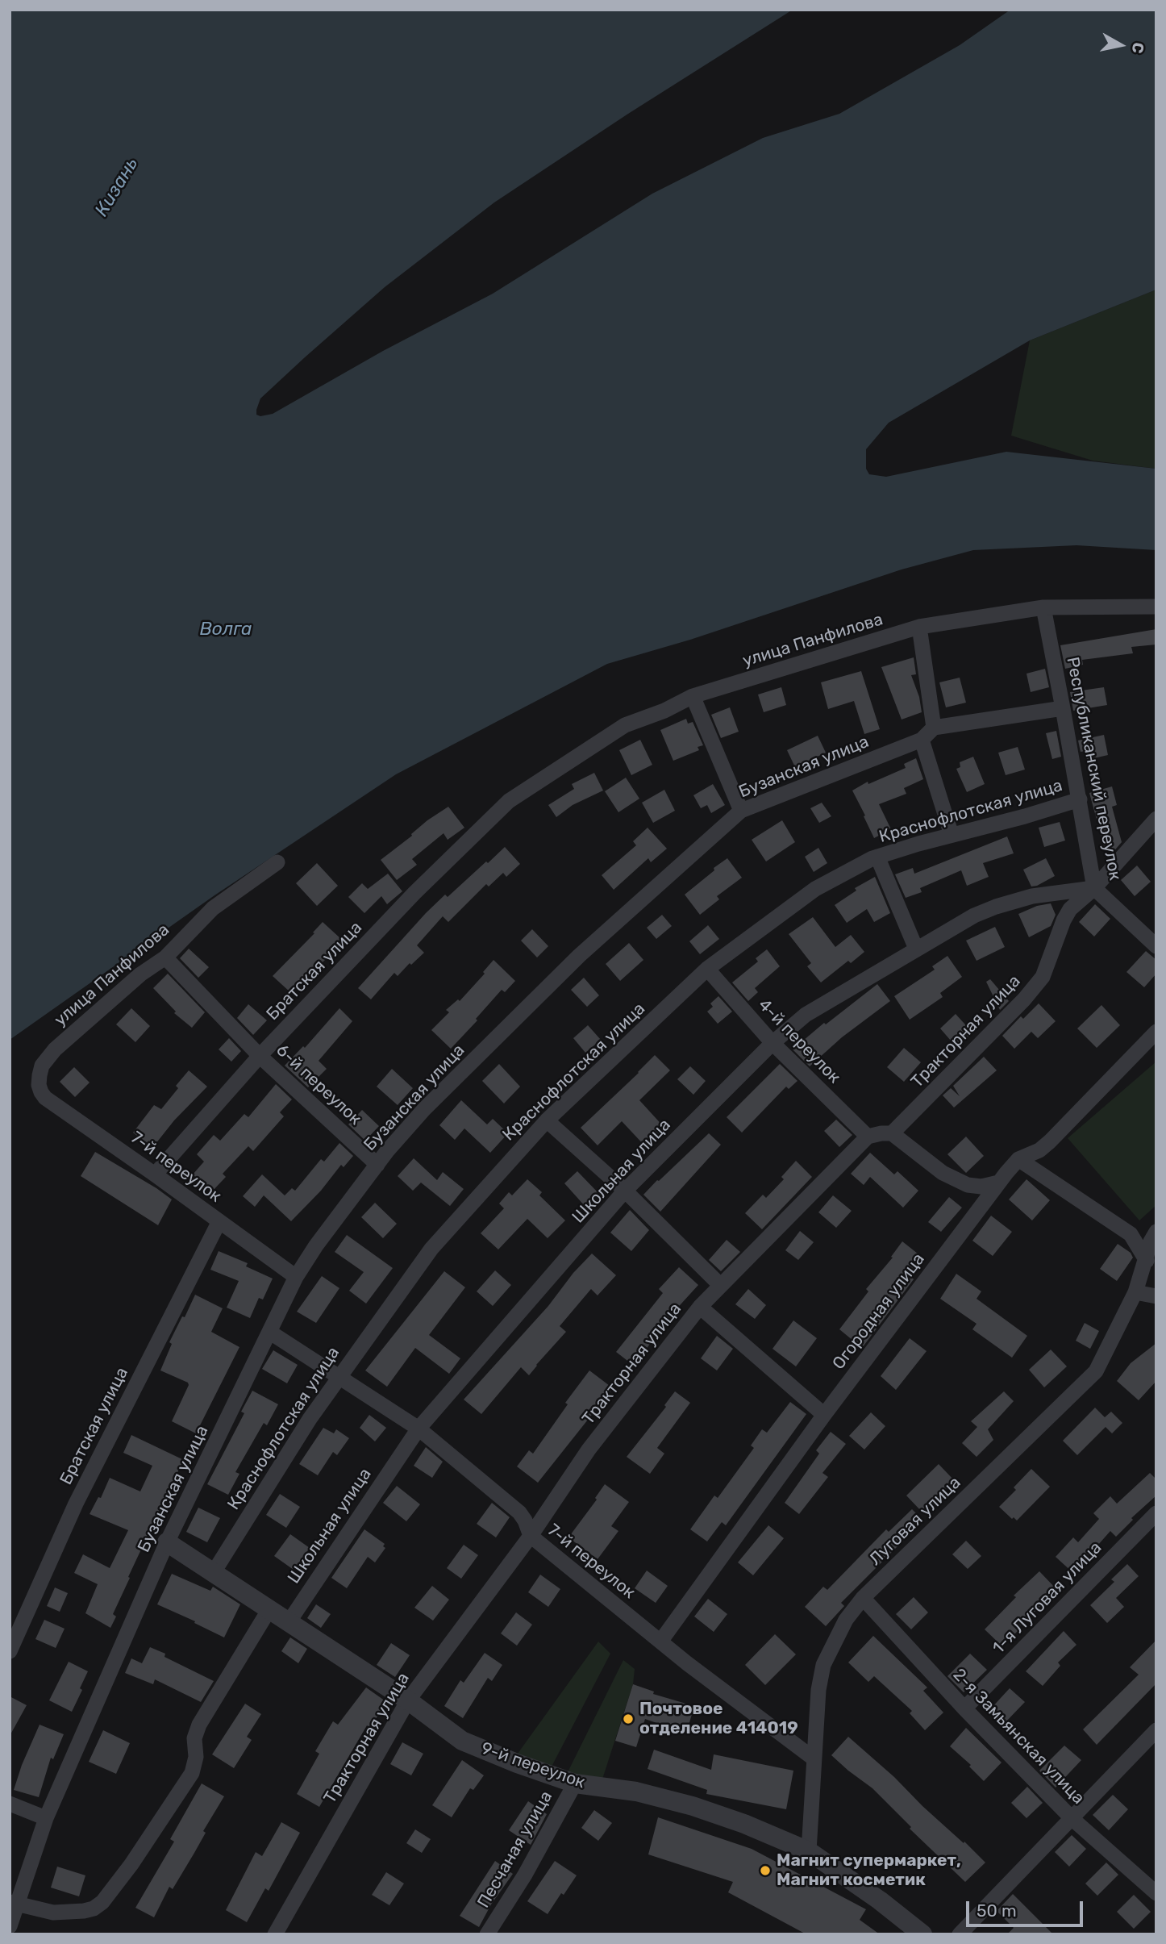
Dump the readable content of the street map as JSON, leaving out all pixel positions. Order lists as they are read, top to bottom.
{
  "streets": {
    "street": [
      "улица Панфилова",
      "Бузанская улица",
      "Республиканский переулок",
      "Краснофлотская улица",
      "Братская улица",
      "Тракторная улица",
      "4-й переулок",
      "6-й переулок",
      "7-й переулок",
      "Школьная улица",
      "Огородная улица",
      "Луговая улица",
      "1-я Луговая улица",
      "2-я Замьянская улица",
      "9-й переулок",
      "Песчаная улица"
    ]
  },
  "crossings": [
    ["улица Панфилова", "Республиканский переулок"],
    ["улица Панфилова", "Братская улица"],
    ["улица Панфилова", "6-й переулок"],
    ["улица Панфилова", "7-й переулок"],
    ["Бузанская улица", "6-й переулок"],
    ["Бузанская улица", "7-й переулок"],
    ["Бузанская улица", "9-й переулок"],
    ["Республиканский переулок", "Краснофлотская улица"],
    ["Республиканский переулок", "Тракторная улица"],
    ["Республиканский переулок", "Школьная улица"],
    ["Краснофлотская улица", "4-й переулок"],
    ["Краснофлотская улица", "7-й переулок"],
    ["Краснофлотская улица", "9-й переулок"],
    ["Братская улица", "6-й переулок"],
    ["Братская улица", "7-й переулок"],
    ["Тракторная улица", "4-й переулок"],
    ["Тракторная улица", "7-й переулок"],
    ["Тракторная улица", "Школьная улица"],
    ["Тракторная улица", "9-й переулок"],
    ["4-й переулок", "Школьная улица"],
    ["7-й переулок", "Школьная улица"],
    ["7-й переулок", "Огородная улица"],
    ["7-й переулок", "Луговая улица"],
    ["Школьная улица", "9-й переулок"],
    ["Луговая улица", "2-я Замьянская улица"],
    ["Луговая улица", "9-й переулок"],
    ["1-я Луговая улица", "2-я Замьянская улица"],
    ["9-й переулок", "Песчаная улица"]
  ],
  "water": ["Кизань", "Волга"],
  "places": ["Почтовое отделение 414019", "Магнит супермаркет, Магнит косметик"],
  "scale_bar": "50 m",
  "north": "right"
}
